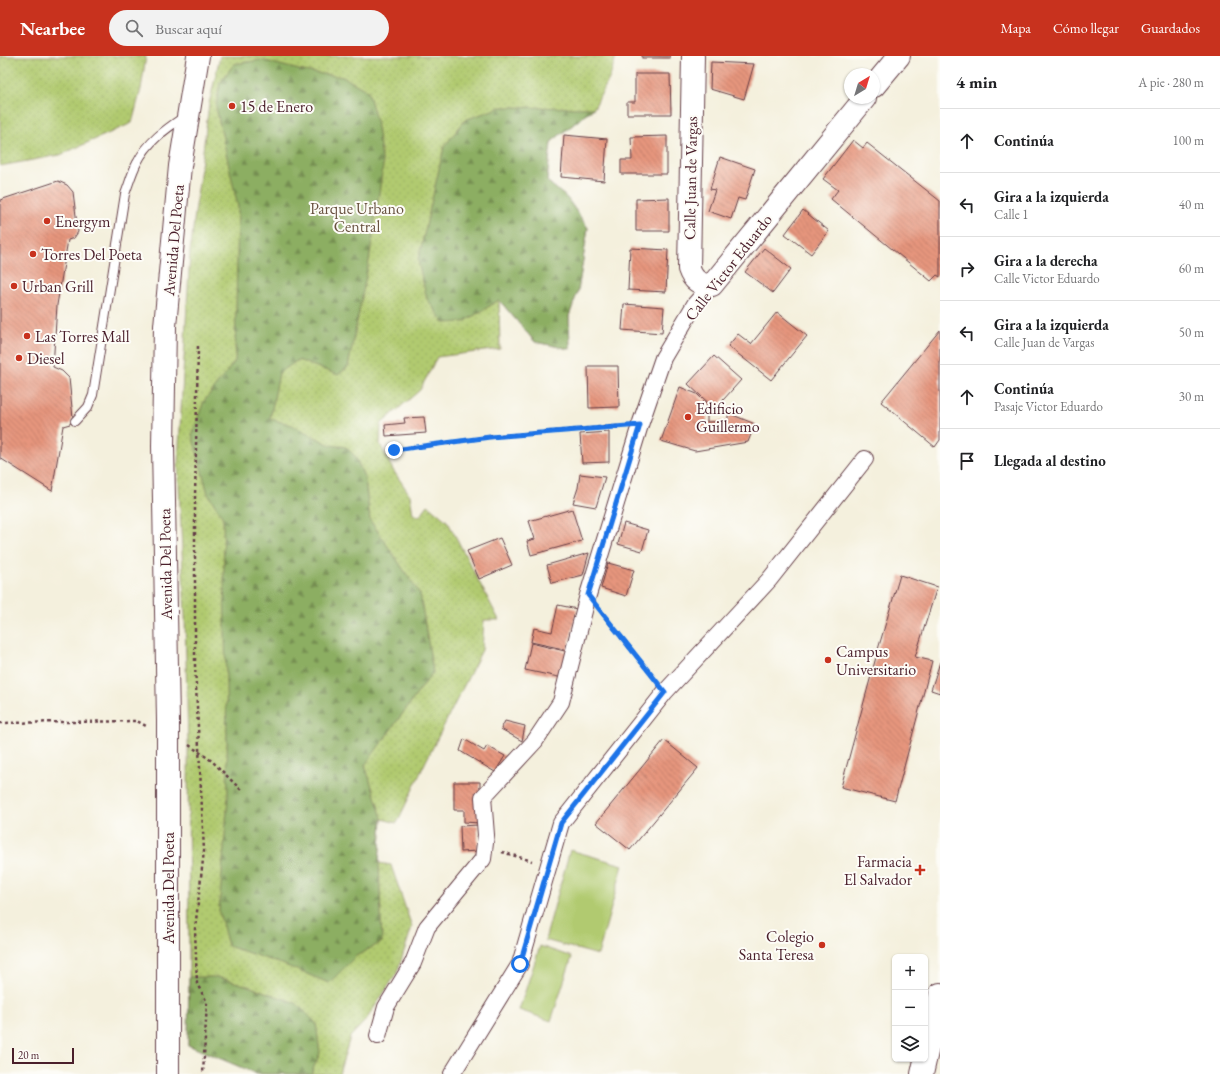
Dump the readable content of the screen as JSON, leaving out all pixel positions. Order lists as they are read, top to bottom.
{
  "streets": {
    "main road": ["Calle Juan de Vargas", "Avenida Del Poeta", "Calle Victor Eduardo"]
  },
  "crossings": [
    ["Calle Juan de Vargas", "Calle Victor Eduardo"]
  ],
  "parks": ["Parque Urbano Central"],
  "places": {
    "other": [
      "15 de Enero",
      "Energym",
      "Torres Del Poeta",
      "Urban Grill",
      "Las Torres Mall",
      "Diesel",
      "Edificio Guillermo",
      "Campus Universitario",
      "Colegio Santa Teresa"
    ],
    "health": ["Farmacia El Salvador"]
  },
  "scale_bar": "20 m",
  "north": "top right",
  "page": {
    "header": "Nearbee",
    "search": "Buscar aquí",
    "nav": ["Mapa", "Cómo llegar", "Guardados"],
    "heading": ["4 min", "A pie · 280 m"],
    "list": [
      ["Continúa", "100 m"],
      ["Gira a la izquierda", "Calle 1", "40 m"],
      ["Gira a la derecha", "Calle Victor Eduardo", "60 m"],
      ["Gira a la izquierda", "Calle Juan de Vargas", "50 m"],
      ["Continúa", "Pasaje Victor Eduardo", "30 m"],
      "Llegada al destino"
    ],
    "map_buttons": ["+", "−"],
    "scale": "20 m"
  }
}
